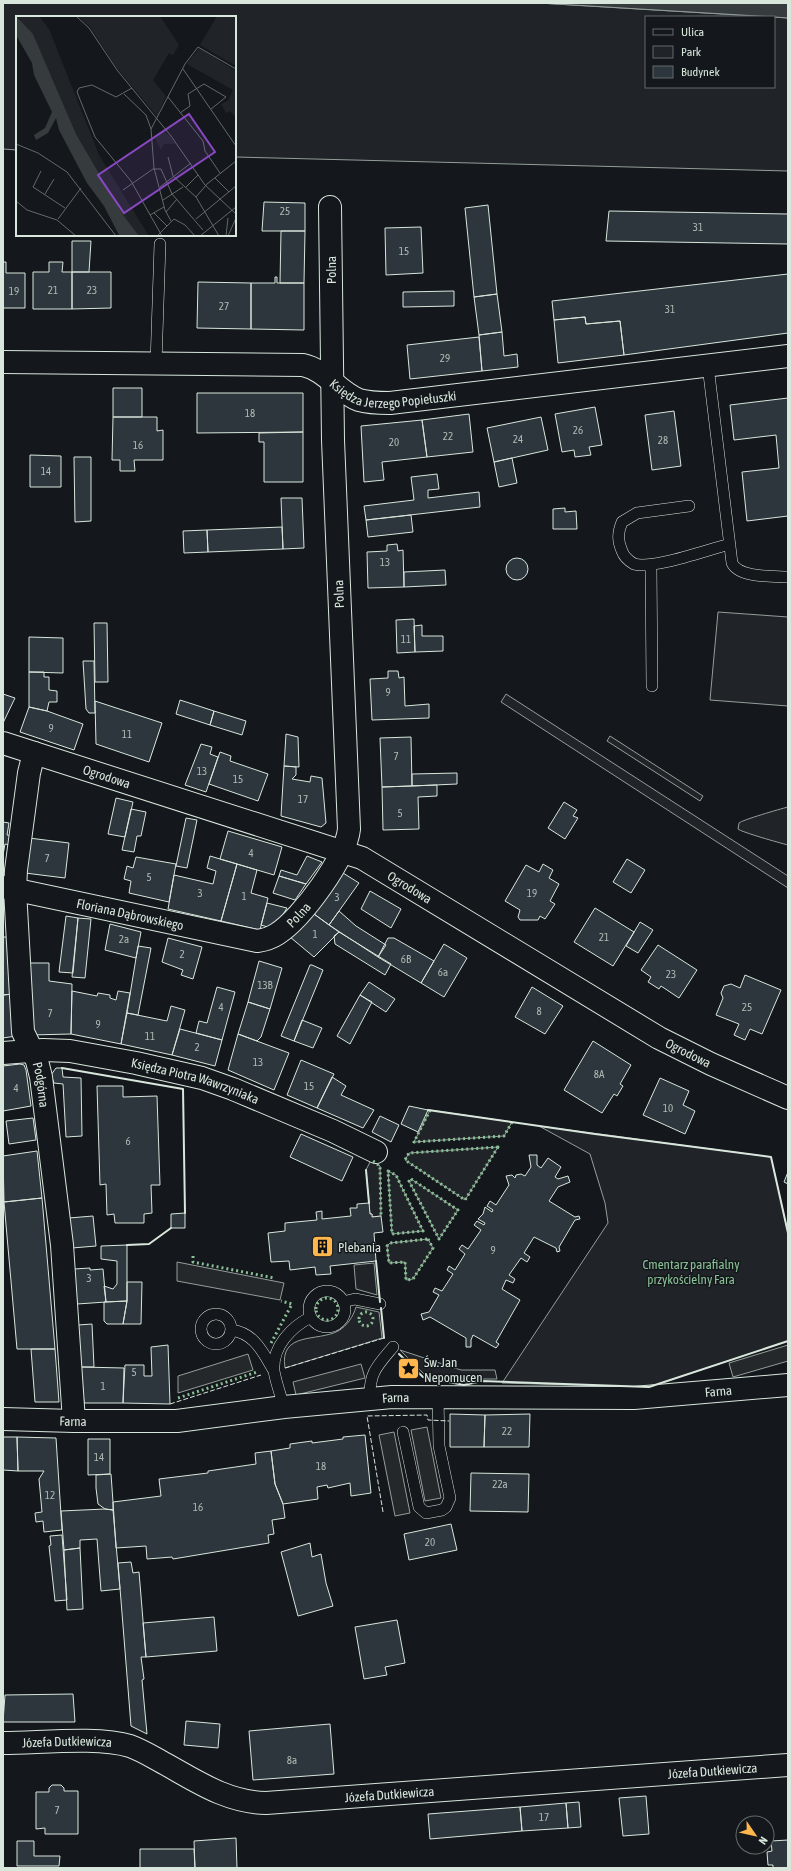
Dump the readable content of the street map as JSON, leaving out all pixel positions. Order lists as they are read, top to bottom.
{
  "streets": {
    "street": [
      "Polna",
      "Księdza Jerzego Popiełuszki",
      "Ogrodowa",
      "Floriana Dąbrowskiego",
      "Księdza Piotra Wawrzyniaka",
      "Podgórna",
      "Farna",
      "Józefa Dutkiewicza"
    ]
  },
  "crossings": [
    ["Polna", "Księdza Jerzego Popiełuszki"],
    ["Polna", "Ogrodowa"],
    ["Polna", "Floriana Dąbrowskiego"],
    ["Ogrodowa", "Podgórna"],
    ["Floriana Dąbrowskiego", "Podgórna"],
    ["Księdza Piotra Wawrzyniaka", "Podgórna"],
    ["Podgórna", "Farna"]
  ],
  "parks": ["Cmentarz parafialny przykościelny Fara"],
  "places": {
    "building": ["Plebania"],
    "place": ["Św. Jan Nepomucen"]
  },
  "house_numbers": [
    "25",
    "31",
    "15",
    "21",
    "23",
    "19",
    "27",
    "31",
    "29",
    "18",
    "26",
    "22",
    "24",
    "28",
    "20",
    "16",
    "14",
    "13",
    "11",
    "9",
    "9",
    "11",
    "7",
    "13",
    "15",
    "17",
    "5",
    "4",
    "7",
    "5",
    "3",
    "19",
    "1",
    "3",
    "1",
    "21",
    "2a",
    "2",
    "6B",
    "6a",
    "23",
    "13B",
    "4",
    "25",
    "8",
    "7",
    "9",
    "11",
    "2",
    "13",
    "8A",
    "15",
    "4",
    "10",
    "6",
    "9",
    "3",
    "5",
    "1",
    "22",
    "14",
    "18",
    "22a",
    "12",
    "16",
    "20",
    "8a",
    "7",
    "17"
  ],
  "legend": ["Ulica", "Park", "Budynek"],
  "north": "bottom right"
}
